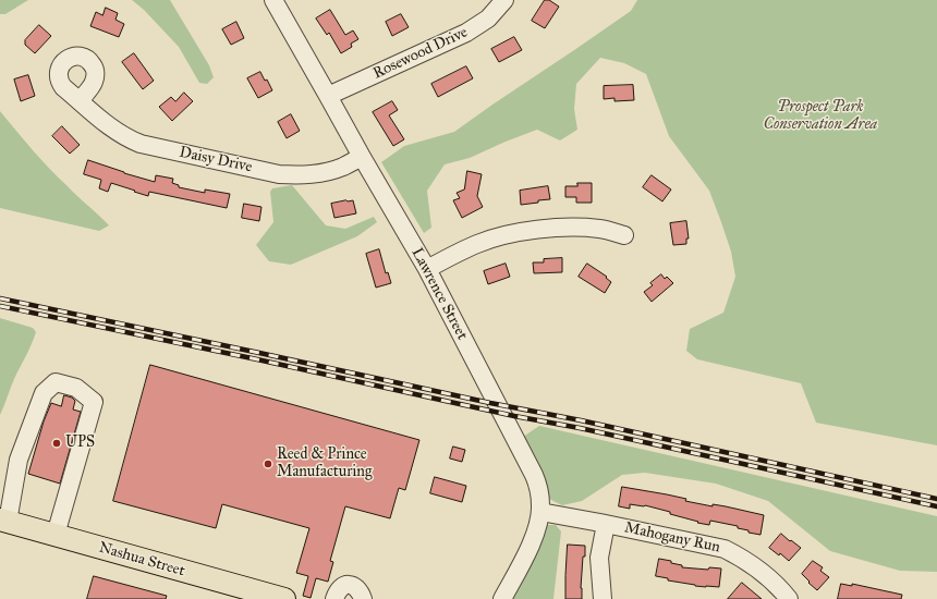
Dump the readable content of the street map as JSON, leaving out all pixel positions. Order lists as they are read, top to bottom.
{
  "streets": {
    "main road": ["Nashua Street"],
    "street": [
      "Rosewood Drive",
      "Daisy Drive",
      "Lawrence Street",
      "Mahogany Run"
    ]
  },
  "crossings": [
    ["Rosewood Drive", "Lawrence Street"],
    ["Daisy Drive", "Lawrence Street"],
    ["Lawrence Street", "Mahogany Run"]
  ],
  "parks": ["Prospect Park Conservation Area"],
  "places": ["UPS", "Reed & Prince Manufacturing"]
}
